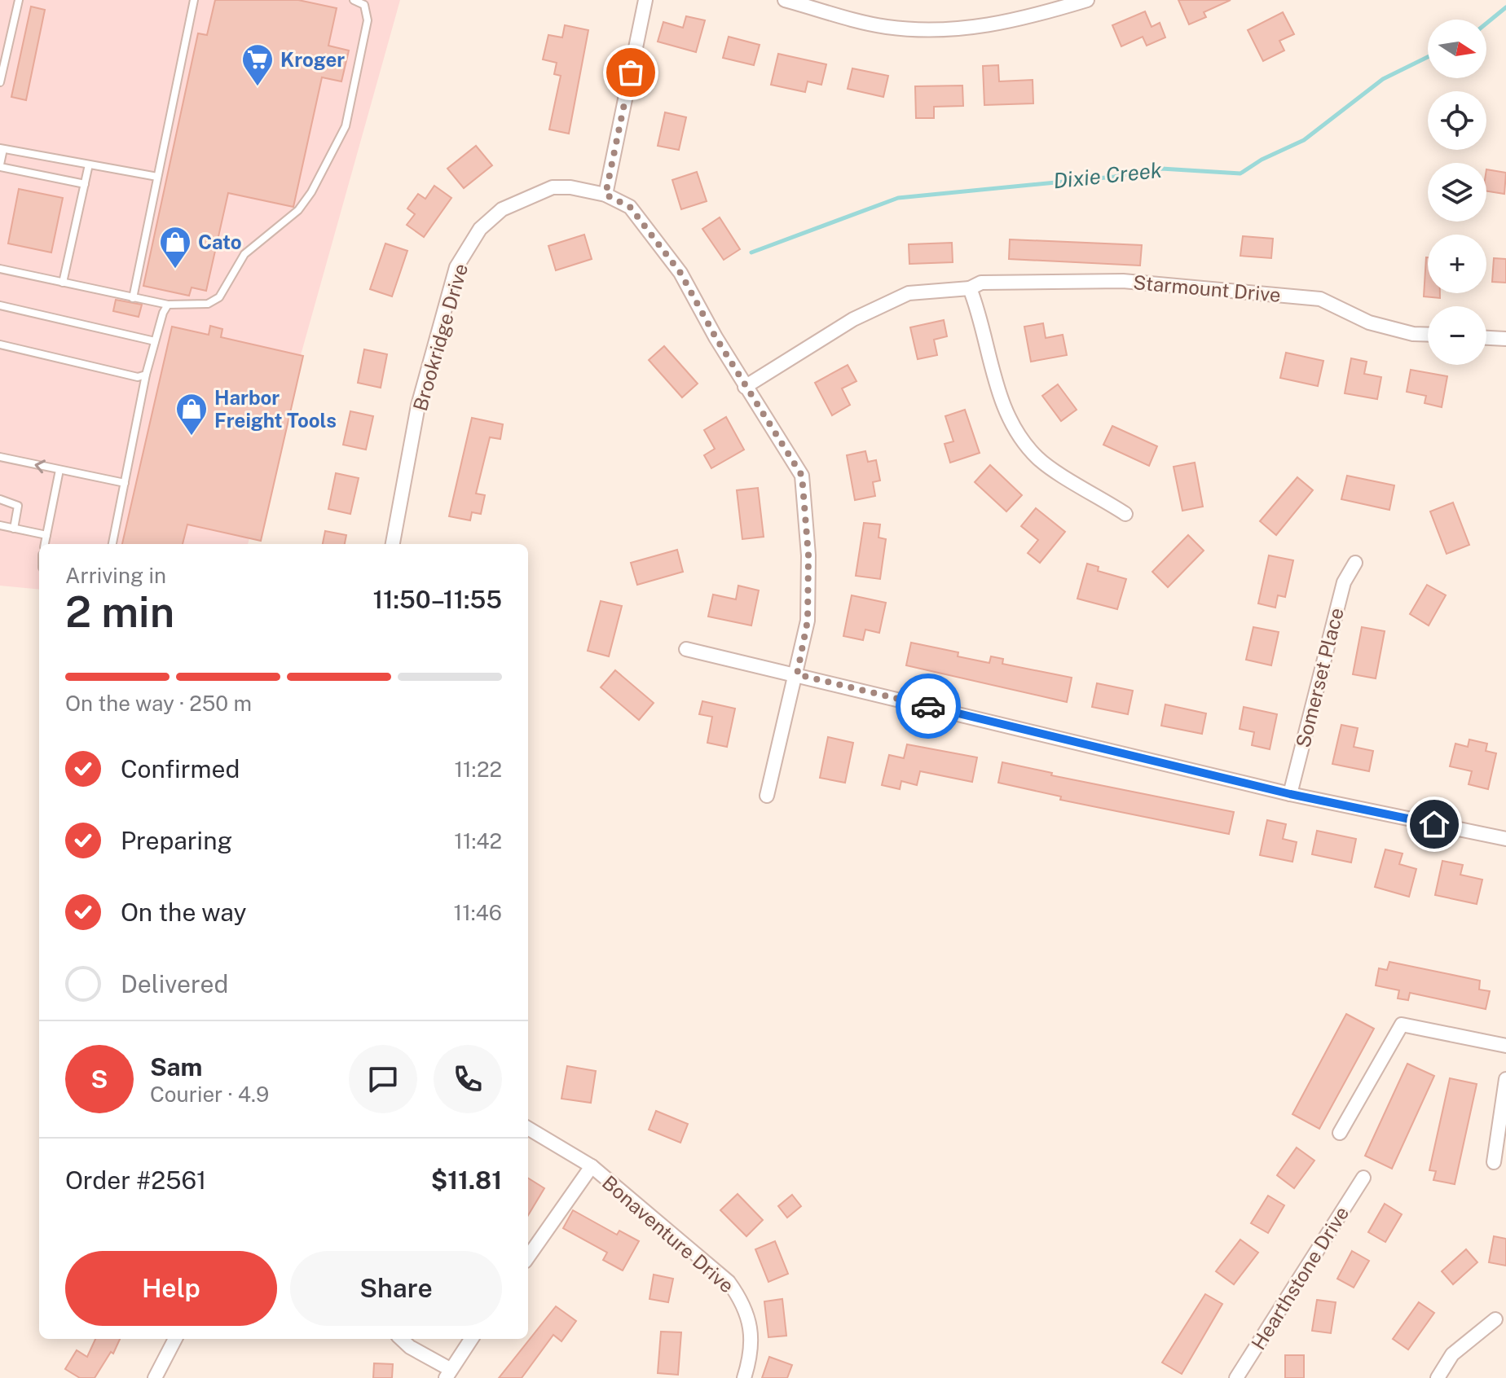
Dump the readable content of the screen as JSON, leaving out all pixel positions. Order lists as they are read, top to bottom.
{
  "streets": {
    "street": [
      "Starmount Drive",
      "Brookridge Drive",
      "Somerset Place",
      "Bonaventure Drive",
      "Hearthstone Drive"
    ]
  },
  "crossings": [
    ["Starmount Drive", "Brookridge Drive"]
  ],
  "water": ["Dixie Creek"],
  "places": {
    "supermarket": ["Kroger"],
    "shop": ["Cato", "Harbor Freight Tools"]
  },
  "north": "right",
  "page": {
    "map_buttons": ["+", "−"],
    "heading": ["2 min", "Arriving in", "11:50–11:55"],
    "panel": [
      "Sam",
      "Courier · 4.9",
      "Order #2561",
      "$11.81"
    ],
    "bar": "On the way · 250 m",
    "list": [
      ["Confirmed", "11:22"],
      ["Preparing", "11:42"],
      ["On the way", "11:46"],
      "Delivered"
    ],
    "round": "S",
    "buttons": ["Help", "Share"]
  }
}
